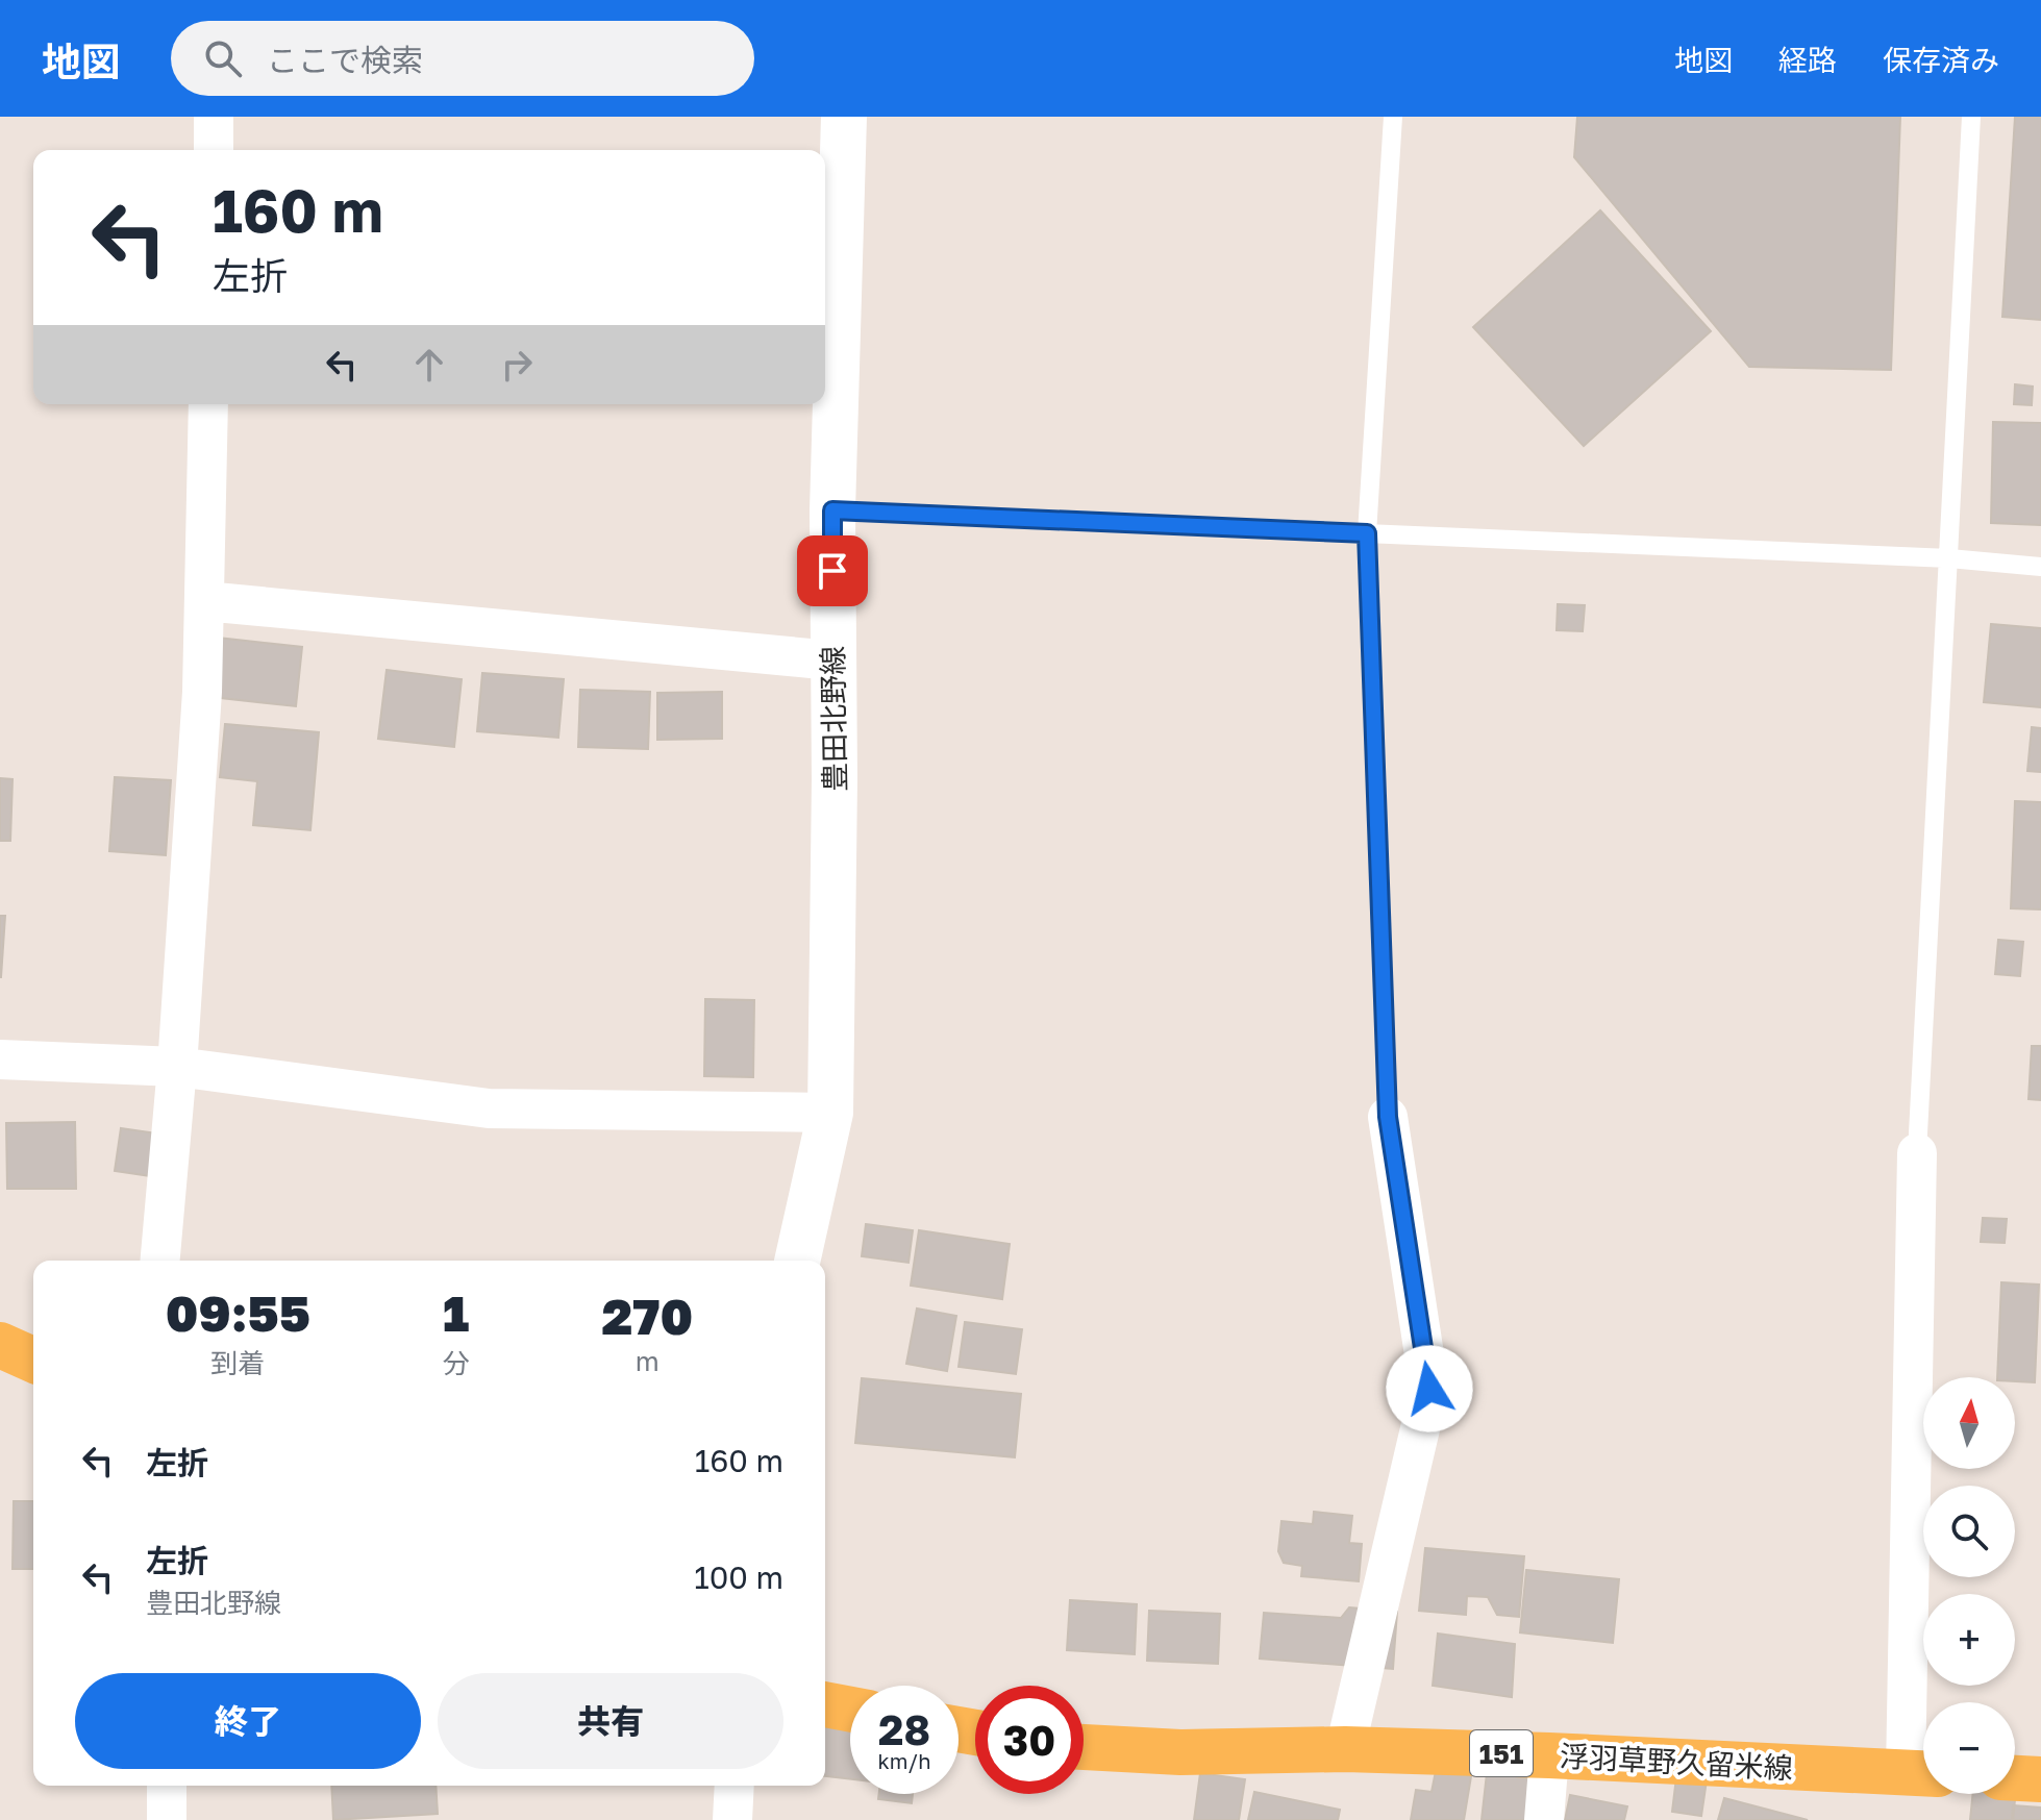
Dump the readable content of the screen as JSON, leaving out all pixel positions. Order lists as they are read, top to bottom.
{
  "streets": {
    "main road": ["豊田北野線", "151", "浮羽草野久留米線"]
  },
  "north": "top",
  "page": {
    "header": "地図",
    "search": "ここで検索",
    "nav": ["地図", "経路", "保存済み"],
    "turn": ["160 m", "左折"],
    "eta": [
      "09:55",
      "到着",
      "1",
      "分",
      "270",
      "m"
    ],
    "map_buttons": ["+", "−"],
    "list": [
      {
        "name": "左折",
        "value": "160 m"
      },
      {
        "name": "左折",
        "note": "豊田北野線",
        "value": "100 m"
      }
    ],
    "buttons": ["終了", "共有"],
    "speed": "28 km/h",
    "limit": "30"
  }
}
